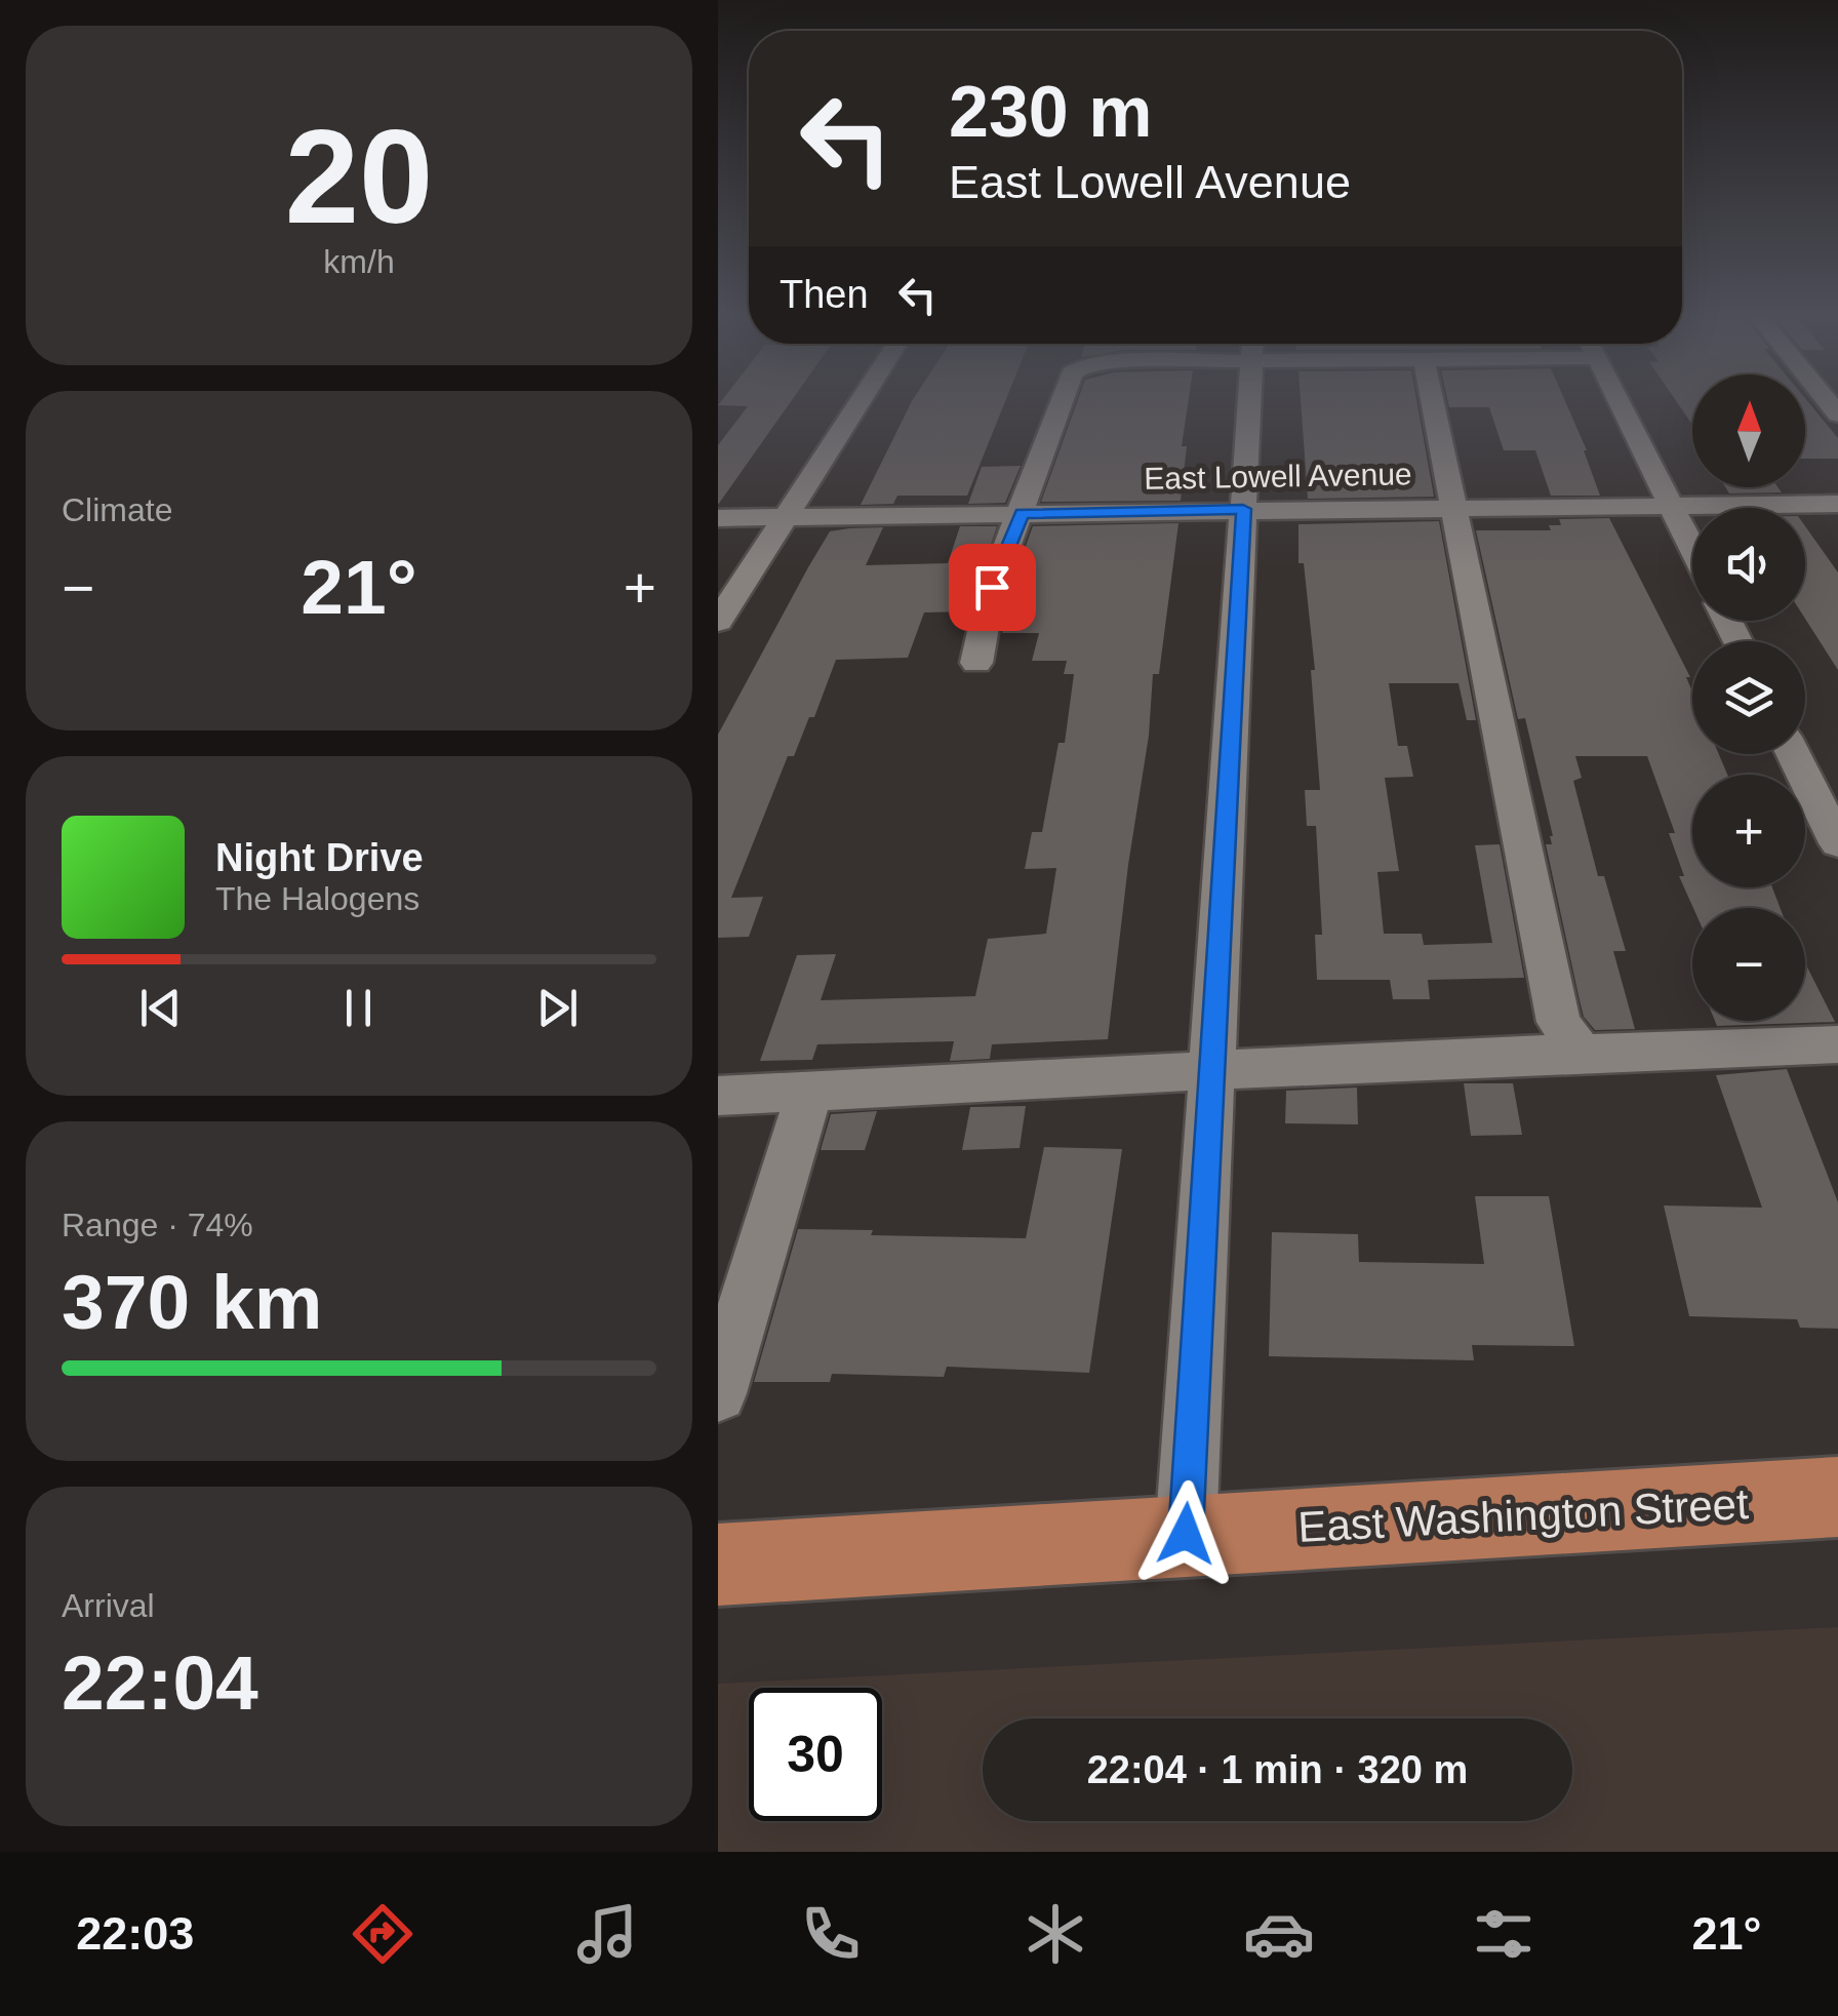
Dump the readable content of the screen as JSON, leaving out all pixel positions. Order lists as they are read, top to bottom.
{
  "streets": {
    "main road": ["East Washington Street"],
    "street": ["East Lowell Avenue"]
  },
  "north": "top",
  "page": {
    "tile": [
      ["20", "km/h"],
      "Climate",
      ["Range · 74%", "370 km"],
      ["Arrival", "22:04"]
    ],
    "turn": ["230 m", "East Lowell Avenue"],
    "then": "Then",
    "map_buttons": ["+", "−"],
    "heat": ["−", "21°", "+"],
    "song": ["Night Drive", "The Halogens"],
    "limit": "30",
    "trip": "22:04 · 1 min · 320 m",
    "tabs": ["22:03", "21°"]
  }
}
